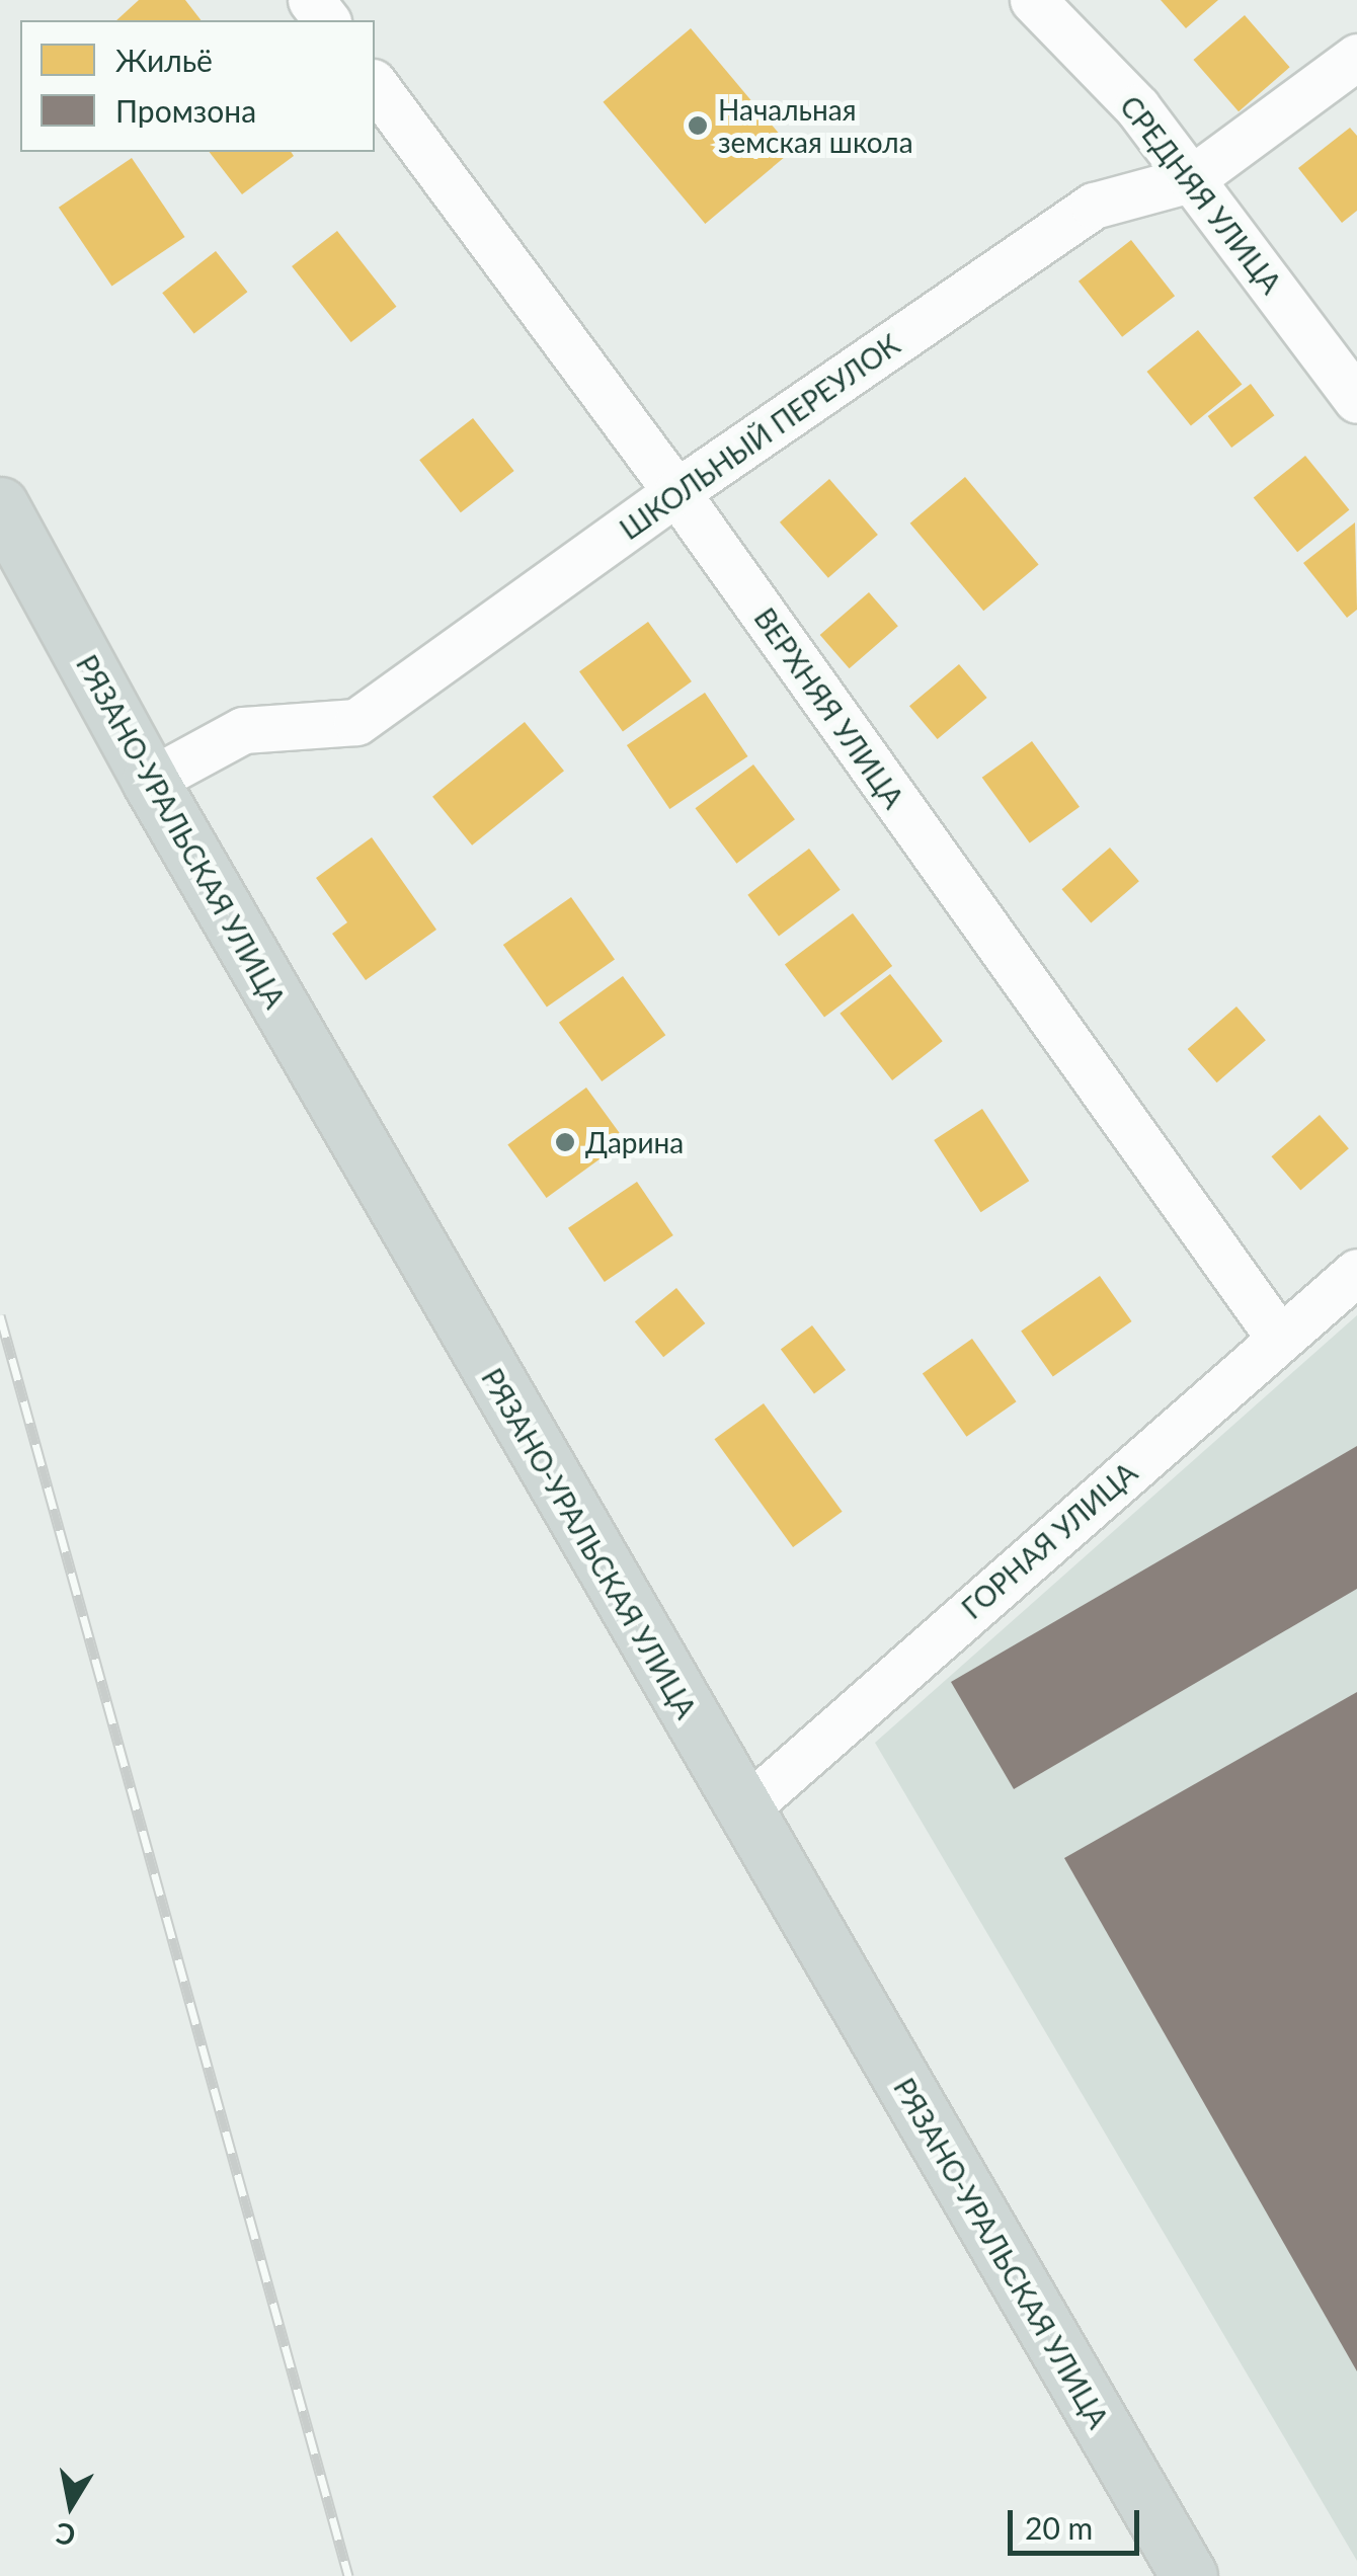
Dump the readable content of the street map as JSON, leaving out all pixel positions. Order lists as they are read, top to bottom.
{
  "streets": {
    "main road": ["РЯЗАНО-УРАЛЬСКАЯ УЛИЦА"],
    "street": [
      "СРЕДНЯЯ УЛИЦА",
      "ШКОЛЬНЫЙ ПЕРЕУЛОК",
      "ВЕРХНЯЯ УЛИЦА",
      "ГОРНАЯ УЛИЦА"
    ]
  },
  "crossings": [
    ["СРЕДНЯЯ УЛИЦА", "ШКОЛЬНЫЙ ПЕРЕУЛОК"],
    ["ШКОЛЬНЫЙ ПЕРЕУЛОК", "ВЕРХНЯЯ УЛИЦА"],
    ["ШКОЛЬНЫЙ ПЕРЕУЛОК", "РЯЗАНО-УРАЛЬСКАЯ УЛИЦА"],
    ["ВЕРХНЯЯ УЛИЦА", "ГОРНАЯ УЛИЦА"],
    ["РЯЗАНО-УРАЛЬСКАЯ УЛИЦА", "ГОРНАЯ УЛИЦА"]
  ],
  "places": ["Начальная земская школа", "Дарина"],
  "legend": ["Жильё", "Промзона"],
  "scale_bar": "20 m",
  "north": "bottom"
}
